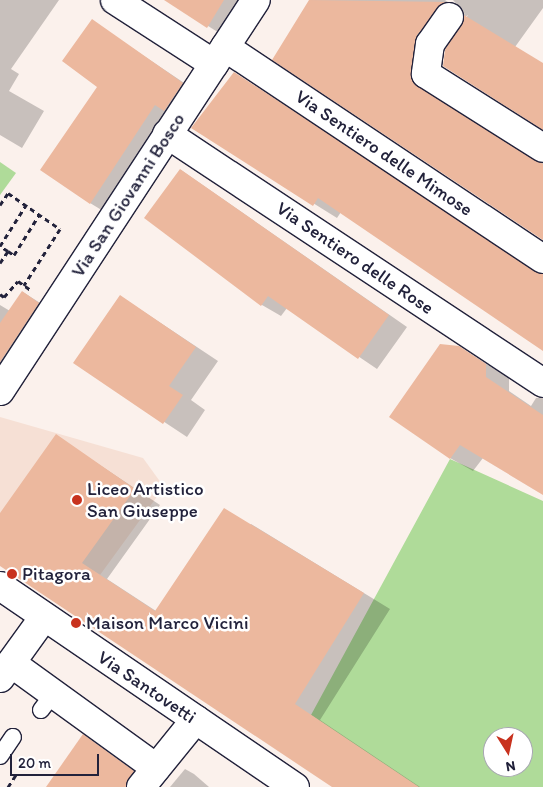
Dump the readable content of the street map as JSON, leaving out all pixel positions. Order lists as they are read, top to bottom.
{
  "streets": {
    "street": [
      "Via Sentiero delle Mimose",
      "Via San Giovanni Bosco",
      "Via Sentiero delle Rose",
      "Via Santovetti"
    ]
  },
  "crossings": [
    ["Via Sentiero delle Mimose", "Via San Giovanni Bosco"],
    ["Via San Giovanni Bosco", "Via Sentiero delle Rose"]
  ],
  "places": ["Liceo Artistico San Giuseppe", "Pitagora", "Maison Marco Vicini"],
  "scale_bar": "20 m",
  "north": "bottom"
}
